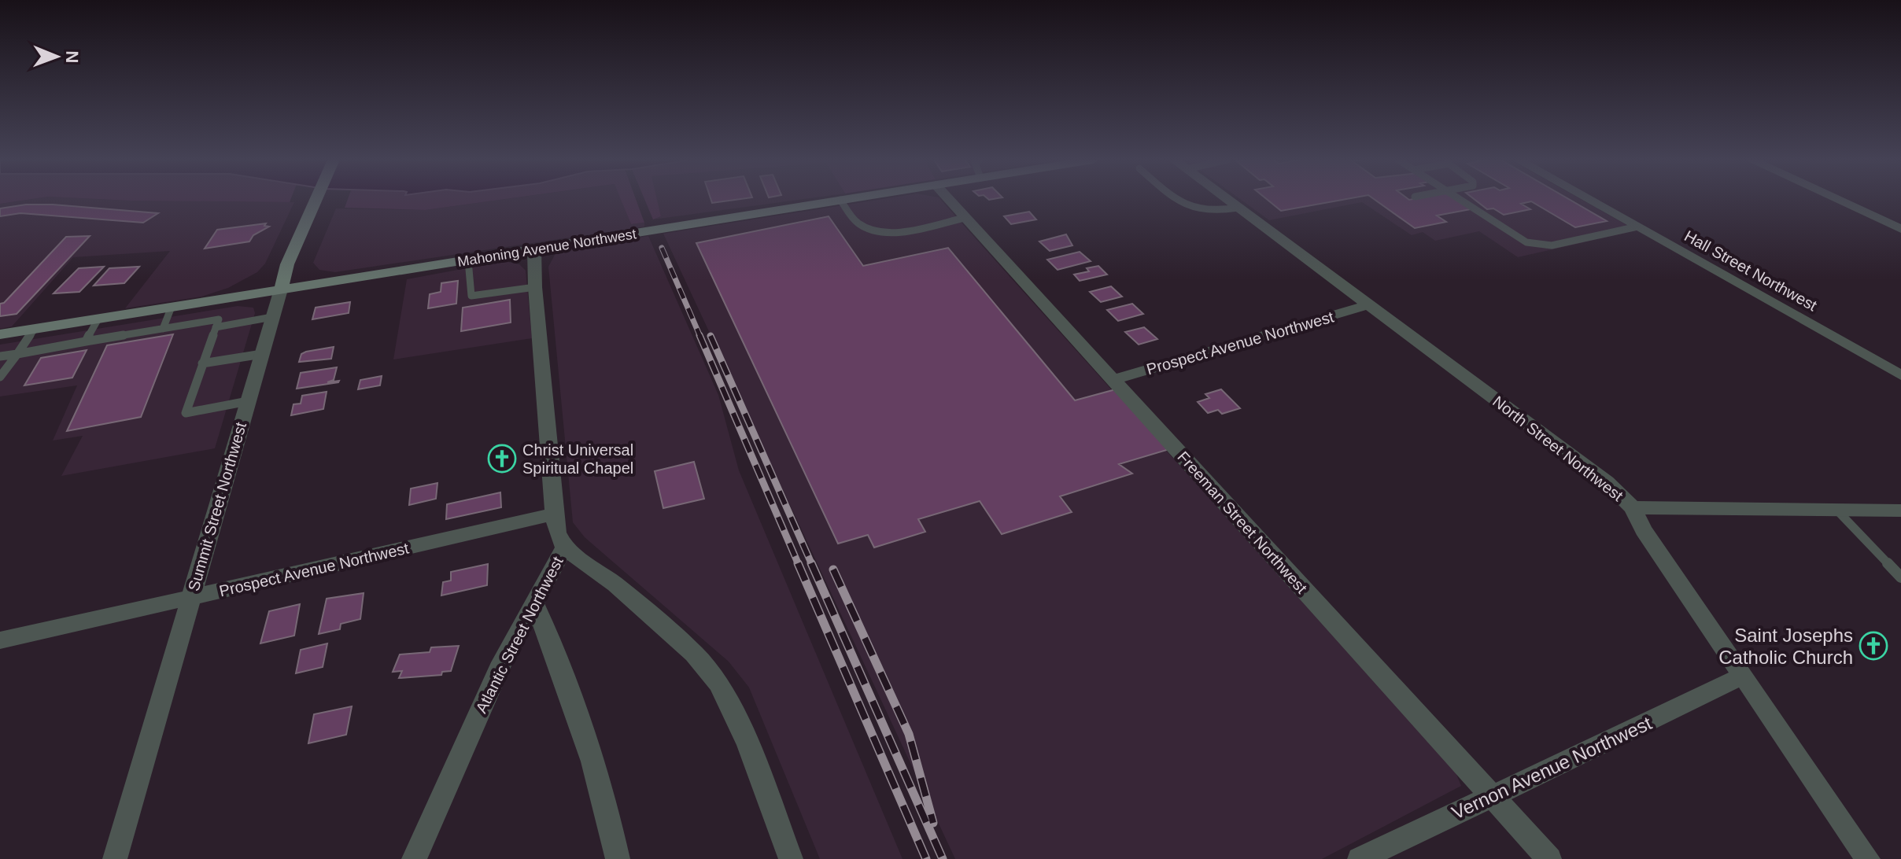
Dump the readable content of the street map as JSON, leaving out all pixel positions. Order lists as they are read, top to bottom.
{
  "streets": {
    "main road": ["Mahoning Avenue Northwest", "Summit Street Northwest"],
    "street": [
      "Hall Street Northwest",
      "Prospect Avenue Northwest",
      "North Street Northwest",
      "Freeman Street Northwest",
      "Atlantic Street Northwest",
      "Vernon Avenue Northwest"
    ]
  },
  "crossings": [
    ["Mahoning Avenue Northwest", "Summit Street Northwest"],
    ["Mahoning Avenue Northwest", "Atlantic Street Northwest"],
    ["Prospect Avenue Northwest", "North Street Northwest"],
    ["Prospect Avenue Northwest", "Summit Street Northwest"],
    ["Prospect Avenue Northwest", "Freeman Street Northwest"],
    ["Prospect Avenue Northwest", "Atlantic Street Northwest"],
    ["North Street Northwest", "Vernon Avenue Northwest"],
    ["Freeman Street Northwest", "Vernon Avenue Northwest"]
  ],
  "places": {
    "church": ["Christ Universal Spiritual Chapel", "Saint Josephs Catholic Church"]
  },
  "north": "right"
}
